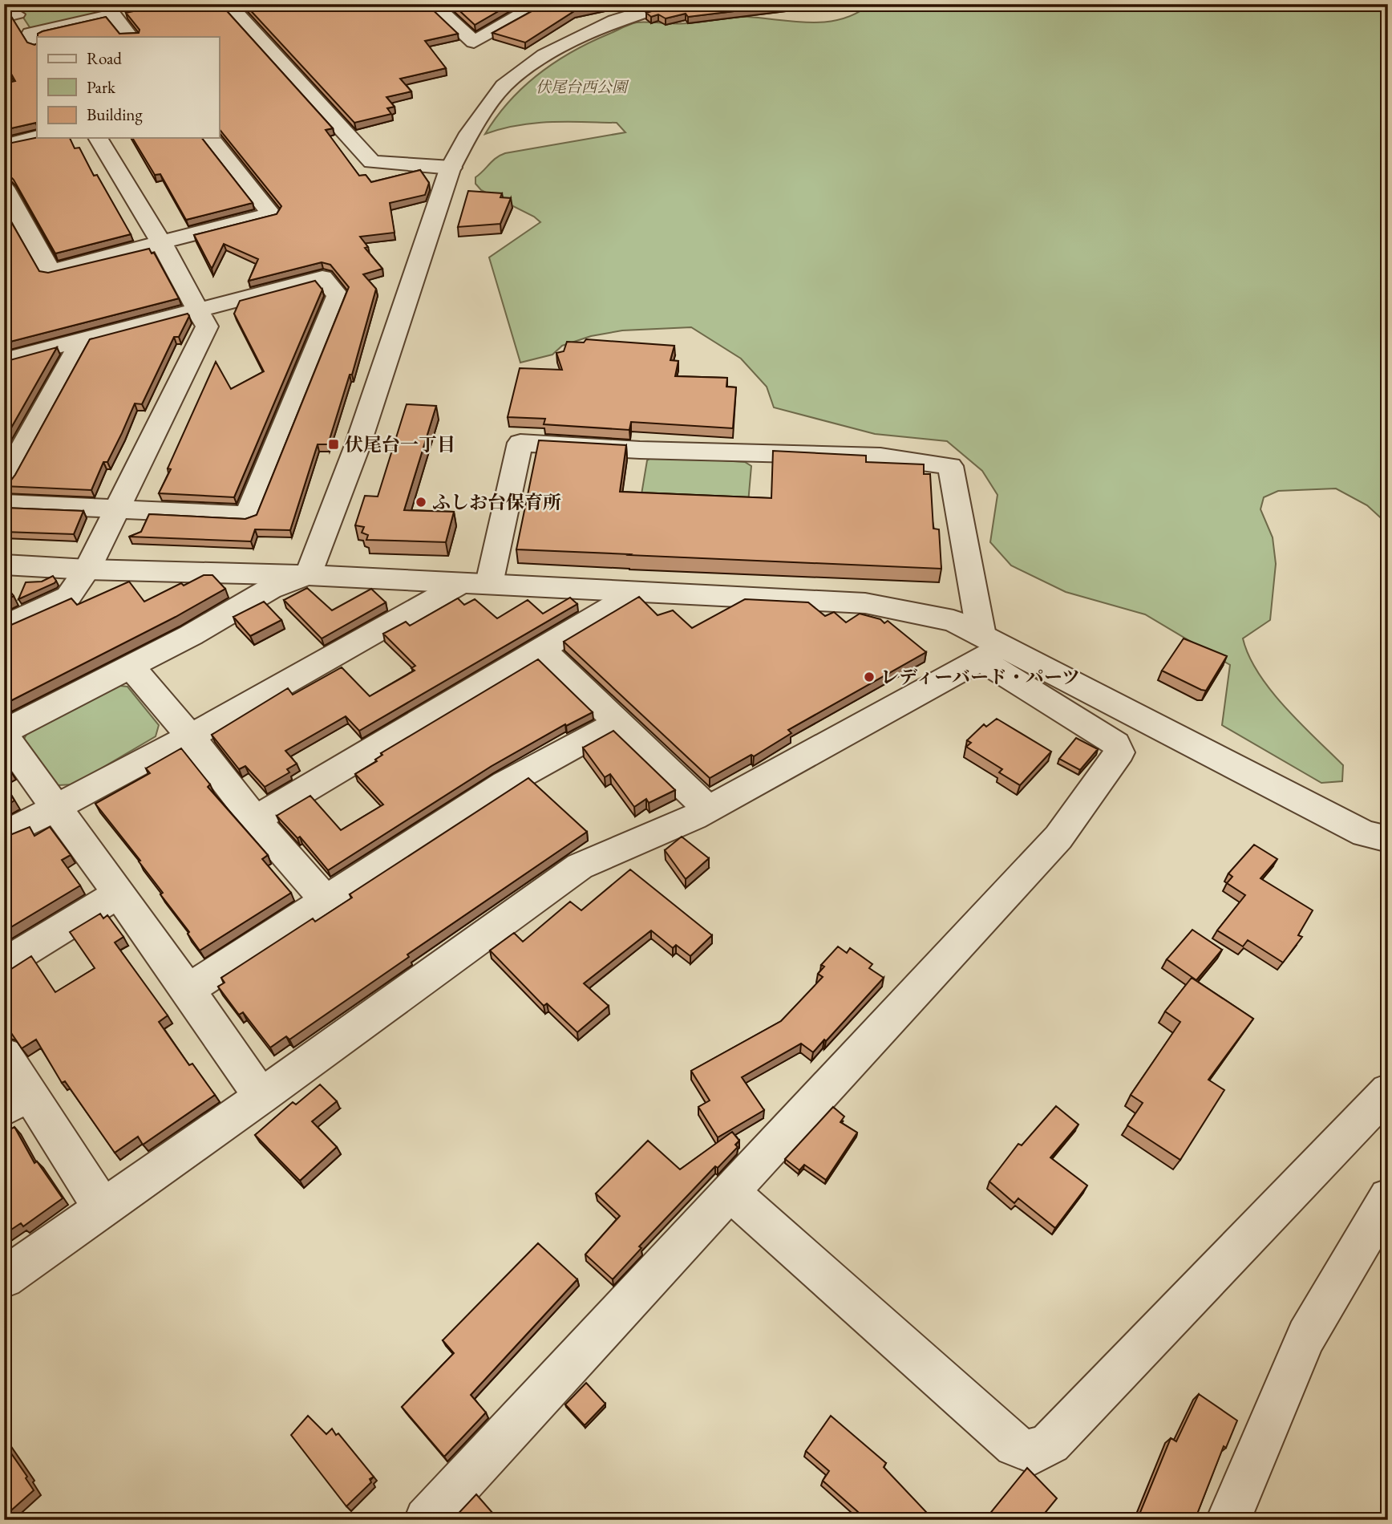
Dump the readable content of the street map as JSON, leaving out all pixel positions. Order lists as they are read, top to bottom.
{
  "parks": ["伏尾台⻄公園"],
  "places": {
    "transit": ["伏尾台一丁目"],
    "other": ["ふしお台保育所", "レディーバード・パーツ"]
  },
  "legend": ["Road", "Park", "Building"]
}
